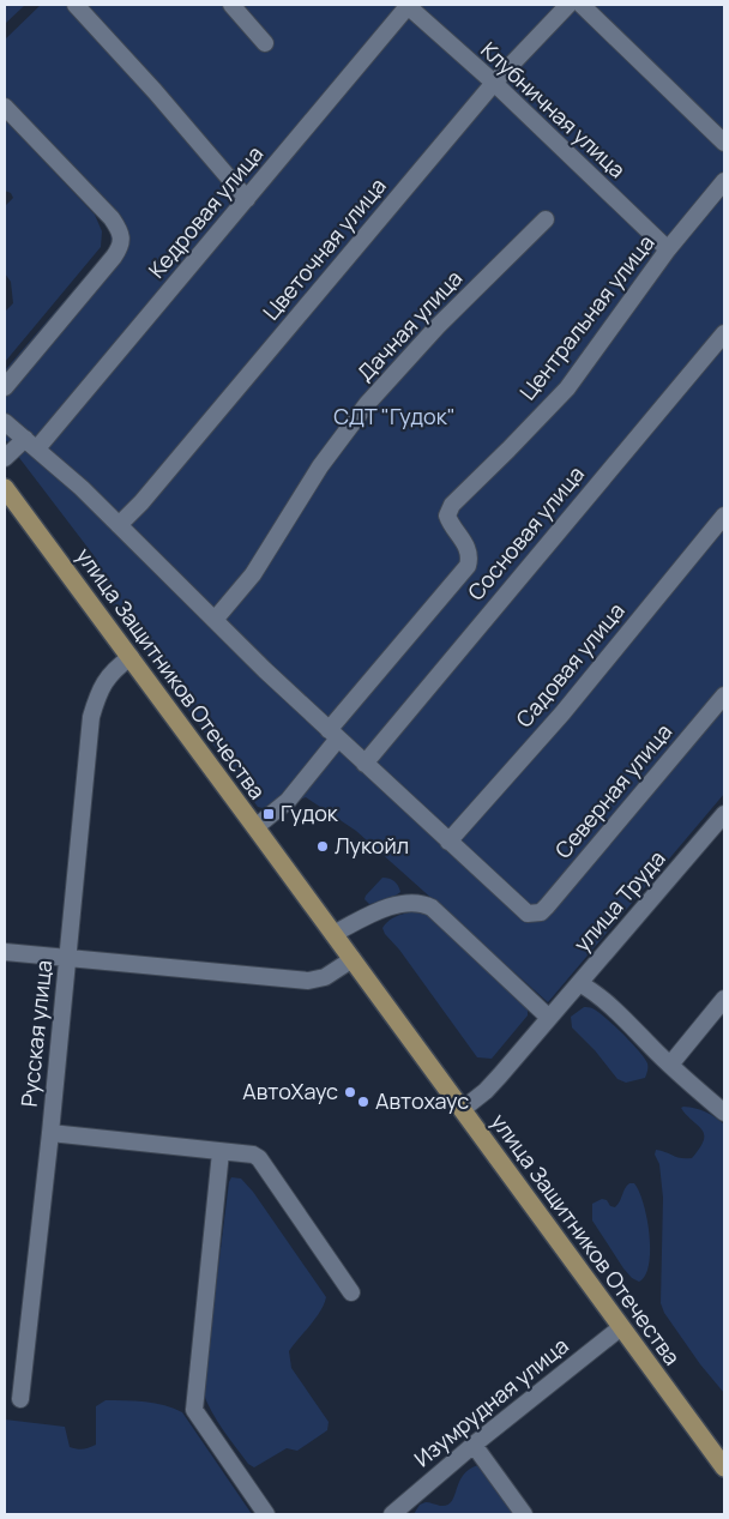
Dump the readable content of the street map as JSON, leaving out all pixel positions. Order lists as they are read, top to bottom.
{
  "streets": {
    "main road": ["улица Защитников Отечества"],
    "street": [
      "Клубничная улица",
      "Кедровая улица",
      "Цветочная улица",
      "Центральная улица",
      "Дачная улица",
      "Сосновая улица",
      "Садовая улица",
      "Северная улица",
      "улица Труда",
      "Русская улица",
      "Изумрудная улица"
    ]
  },
  "crossings": [
    ["Клубничная улица", "Кедровая улица"],
    ["Клубничная улица", "Цветочная улица"],
    ["Клубничная улица", "Центральная улица"],
    ["Садовая улица", "Северная улица"],
    ["улица Защитников Отечества", "улица Труда"],
    ["улица Защитников Отечества", "Русская улица"],
    ["улица Защитников Отечества", "Изумрудная улица"]
  ],
  "parks": ["СДТ \"Гудок\""],
  "places": {
    "transit": ["Гудок"],
    "other": ["Лукойл", "АвтоХаус", "Автохаус"]
  }
}
